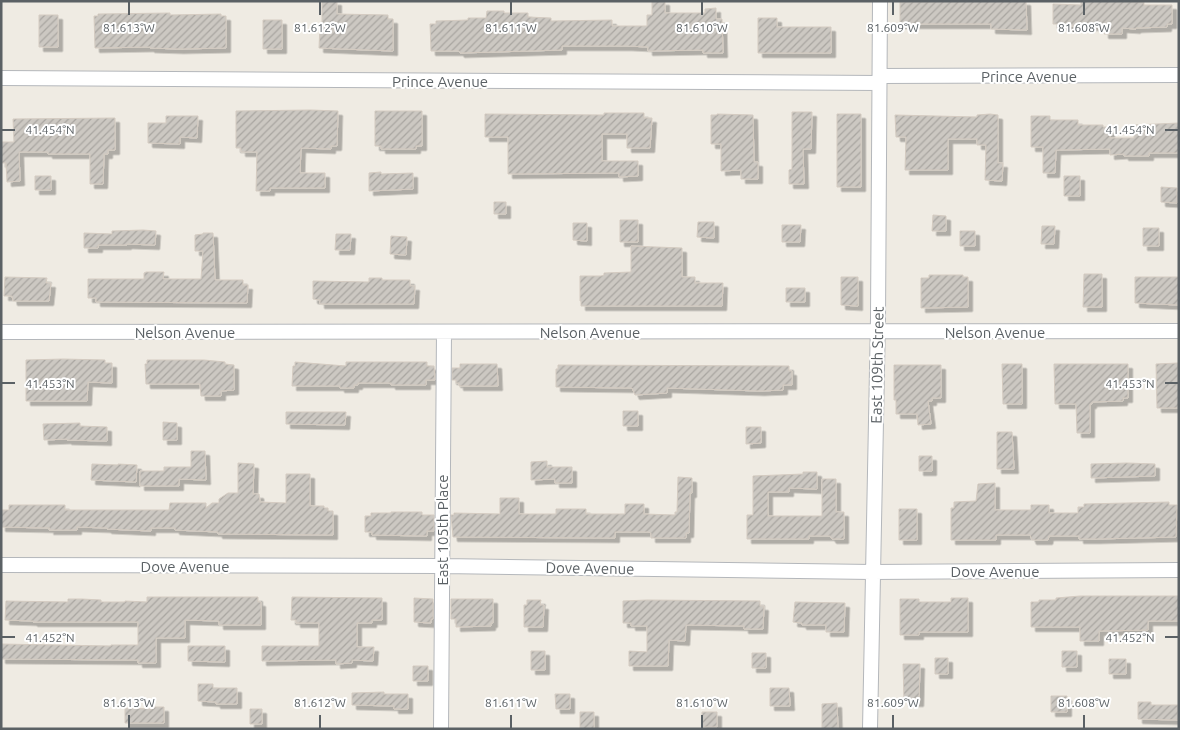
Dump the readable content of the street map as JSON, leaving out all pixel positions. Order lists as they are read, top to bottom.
{
  "streets": {
    "street": [
      "Prince Avenue",
      "Nelson Avenue",
      "East 109th Street",
      "East 105th Place",
      "Dove Avenue"
    ]
  },
  "crossings": [
    ["Prince Avenue", "East 109th Street"],
    ["Nelson Avenue", "East 109th Street"],
    ["Nelson Avenue", "East 105th Place"],
    ["East 109th Street", "Dove Avenue"],
    ["East 105th Place", "Dove Avenue"]
  ],
  "coordinates": [
    "81.613°W",
    "81.612°W",
    "81.611°W",
    "81.610°W",
    "81.609°W",
    "81.608°W",
    "41.454°N",
    "41.453°N",
    "41.452°N"
  ]
}
